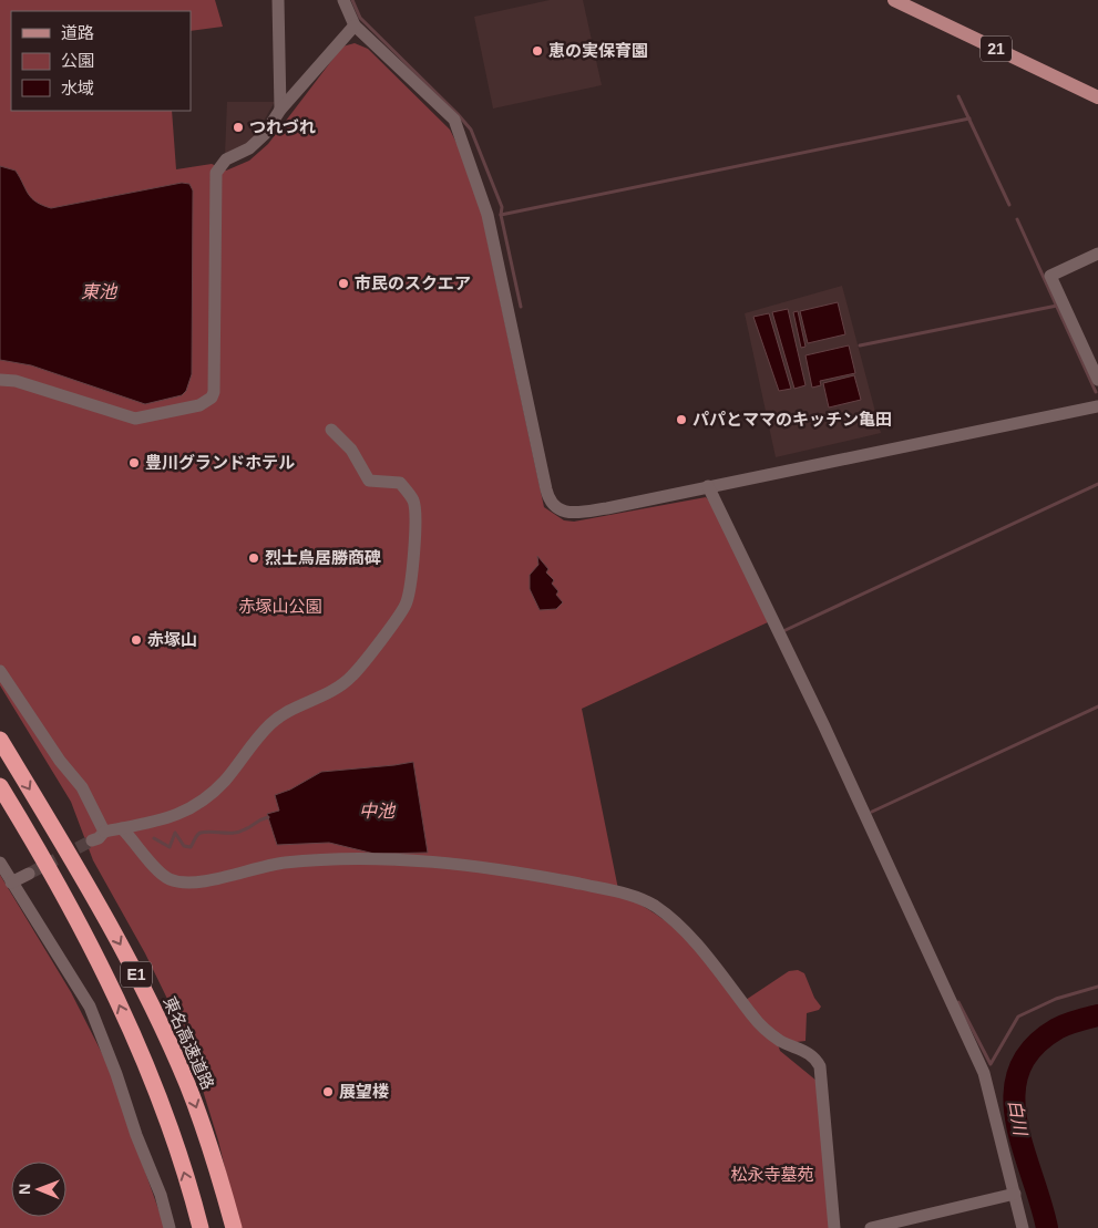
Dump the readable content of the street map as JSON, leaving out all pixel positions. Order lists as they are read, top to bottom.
{
  "streets": {
    "highway": ["E1", "東名高速道路"],
    "main road": ["21"]
  },
  "water": ["東池", "中池", "白川"],
  "parks": ["赤塚山公園", "松永寺墓苑"],
  "places": [
    "恵の実保育園",
    "つれづれ",
    "市民のスクエア",
    "パパとママのキッチン亀田",
    "豊川グランドホテル",
    "烈士鳥居勝商碑",
    "赤塚山",
    "展望楼"
  ],
  "legend": ["道路", "公園", "水域"],
  "north": "left"
}
